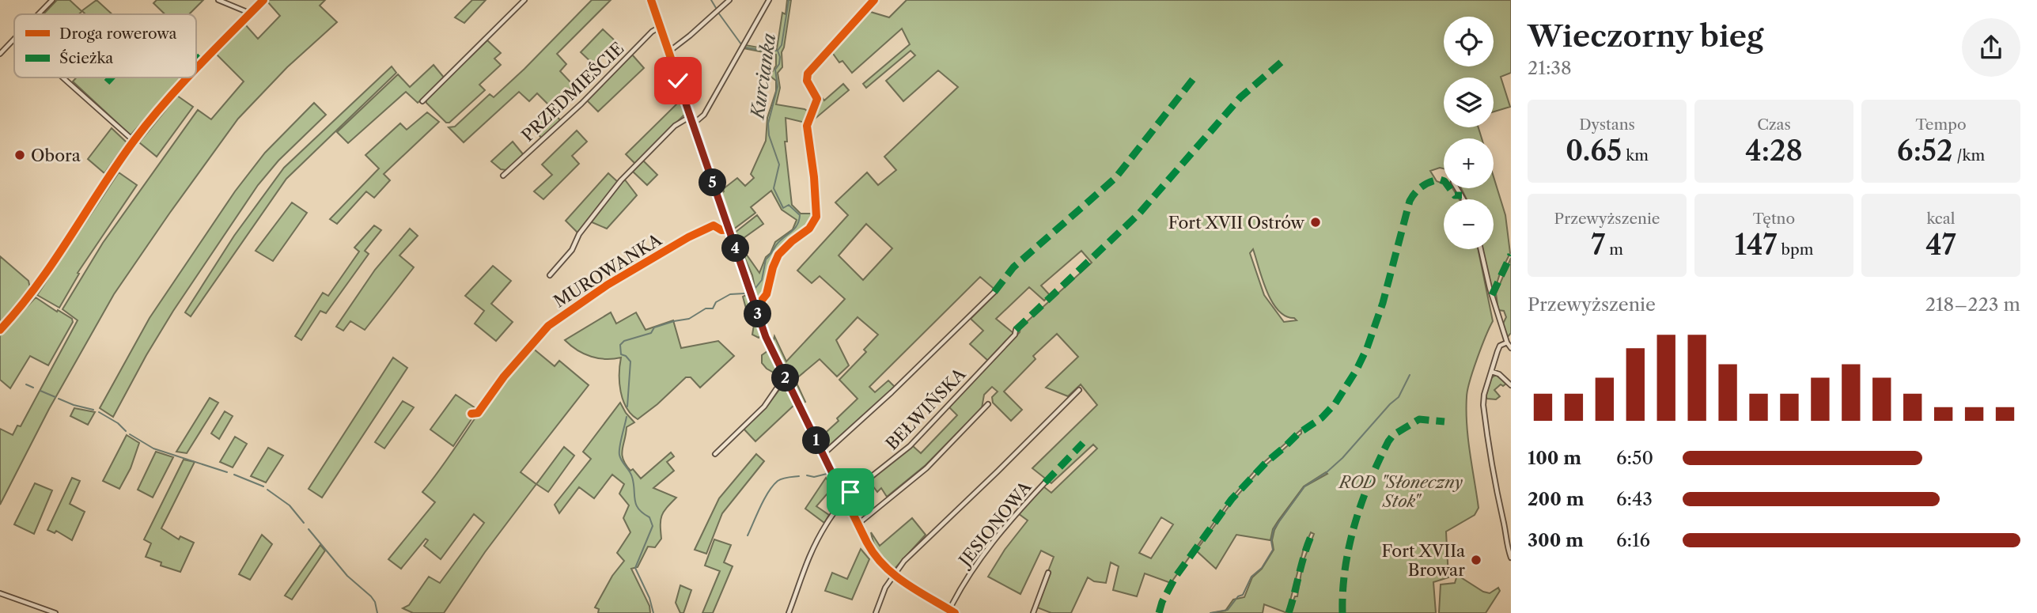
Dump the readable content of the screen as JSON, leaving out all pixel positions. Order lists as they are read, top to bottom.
{
  "streets": {
    "street": [
      "PRZEDMIEŚCIE",
      "MUROWANKA",
      "BEŁWIŃSKA",
      "JESIONOWA"
    ]
  },
  "water": ["Kurcianka"],
  "parks": ["ROD \"Słoneczny Stok\""],
  "places": ["Obora", "Fort XVII Ostrów", "Fort XVIIa Browar"],
  "legend": ["Droga rowerowa", "Ścieżka"],
  "page": {
    "heading": ["Wieczorny bieg", "21:38"],
    "map_buttons": ["+", "−"],
    "stats": [
      ["Dystans", "0.65 km"],
      ["Czas", "4:28"],
      ["Tempo", "6:52 /km"],
      ["Przewyższenie", "7 m"],
      ["Tętno", "147 bpm"],
      ["kcal", "47"]
    ],
    "pins": [
      "5",
      "4",
      "3",
      "2",
      "1"
    ],
    "chart": ["Przewyższenie", "218–223 m"],
    "list": [
      {
        "name": "100 m",
        "note": "6:50"
      },
      {
        "name": "200 m",
        "note": "6:43"
      },
      {
        "name": "300 m",
        "note": "6:16"
      }
    ]
  }
}
